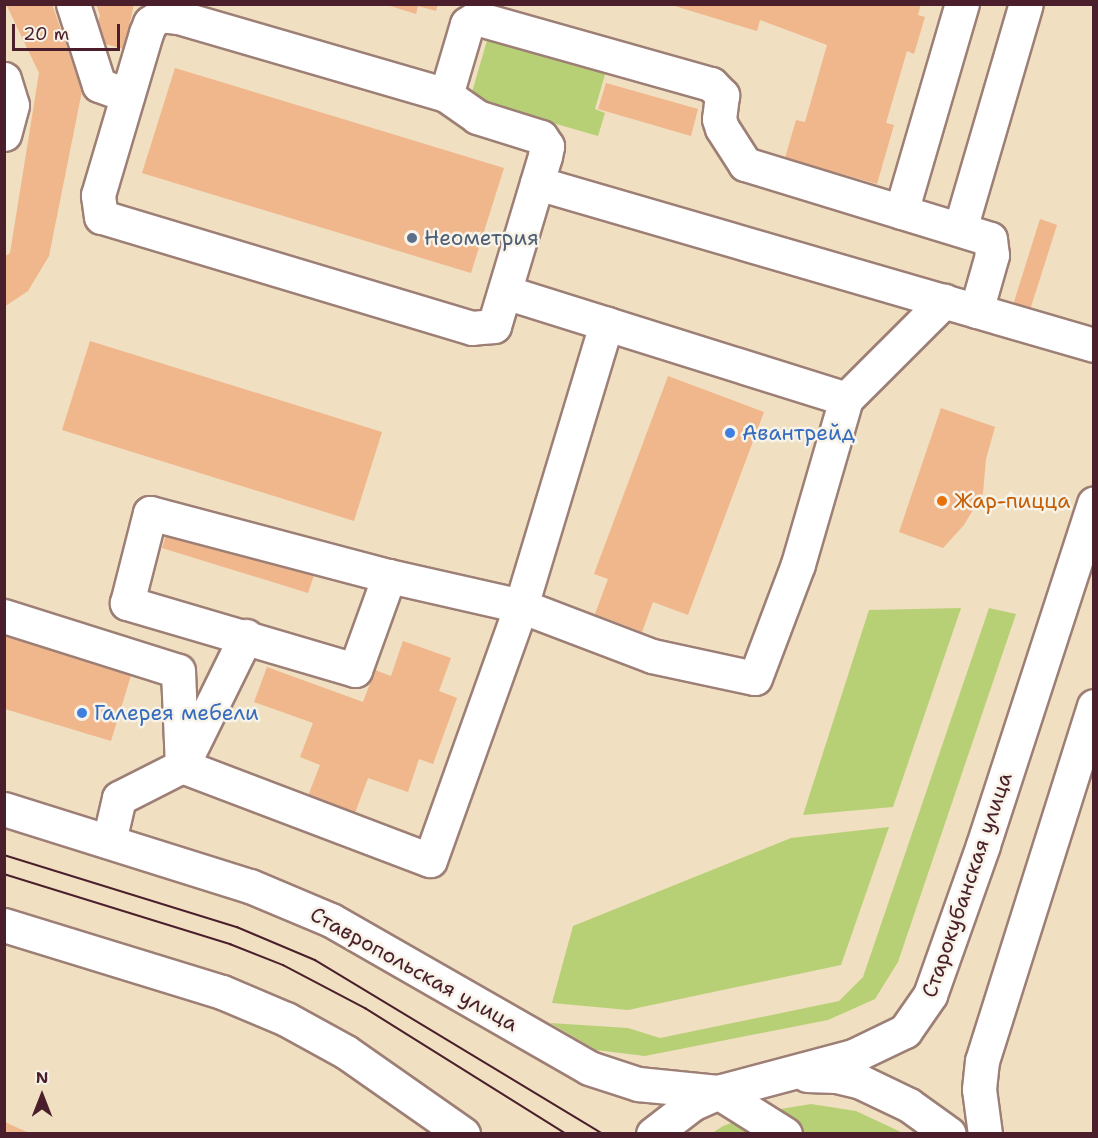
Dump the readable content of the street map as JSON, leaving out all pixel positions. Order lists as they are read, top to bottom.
{
  "streets": {
    "main road": ["Старокубанская улица", "Ставропольская улица"]
  },
  "crossings": [
    ["Старокубанская улица", "Ставропольская улица"]
  ],
  "places": [
    "Неометрия",
    "Авантрейд",
    "Жар-пицца",
    "Галерея мебели"
  ],
  "scale_bar": "20 m",
  "north": "top"
}
